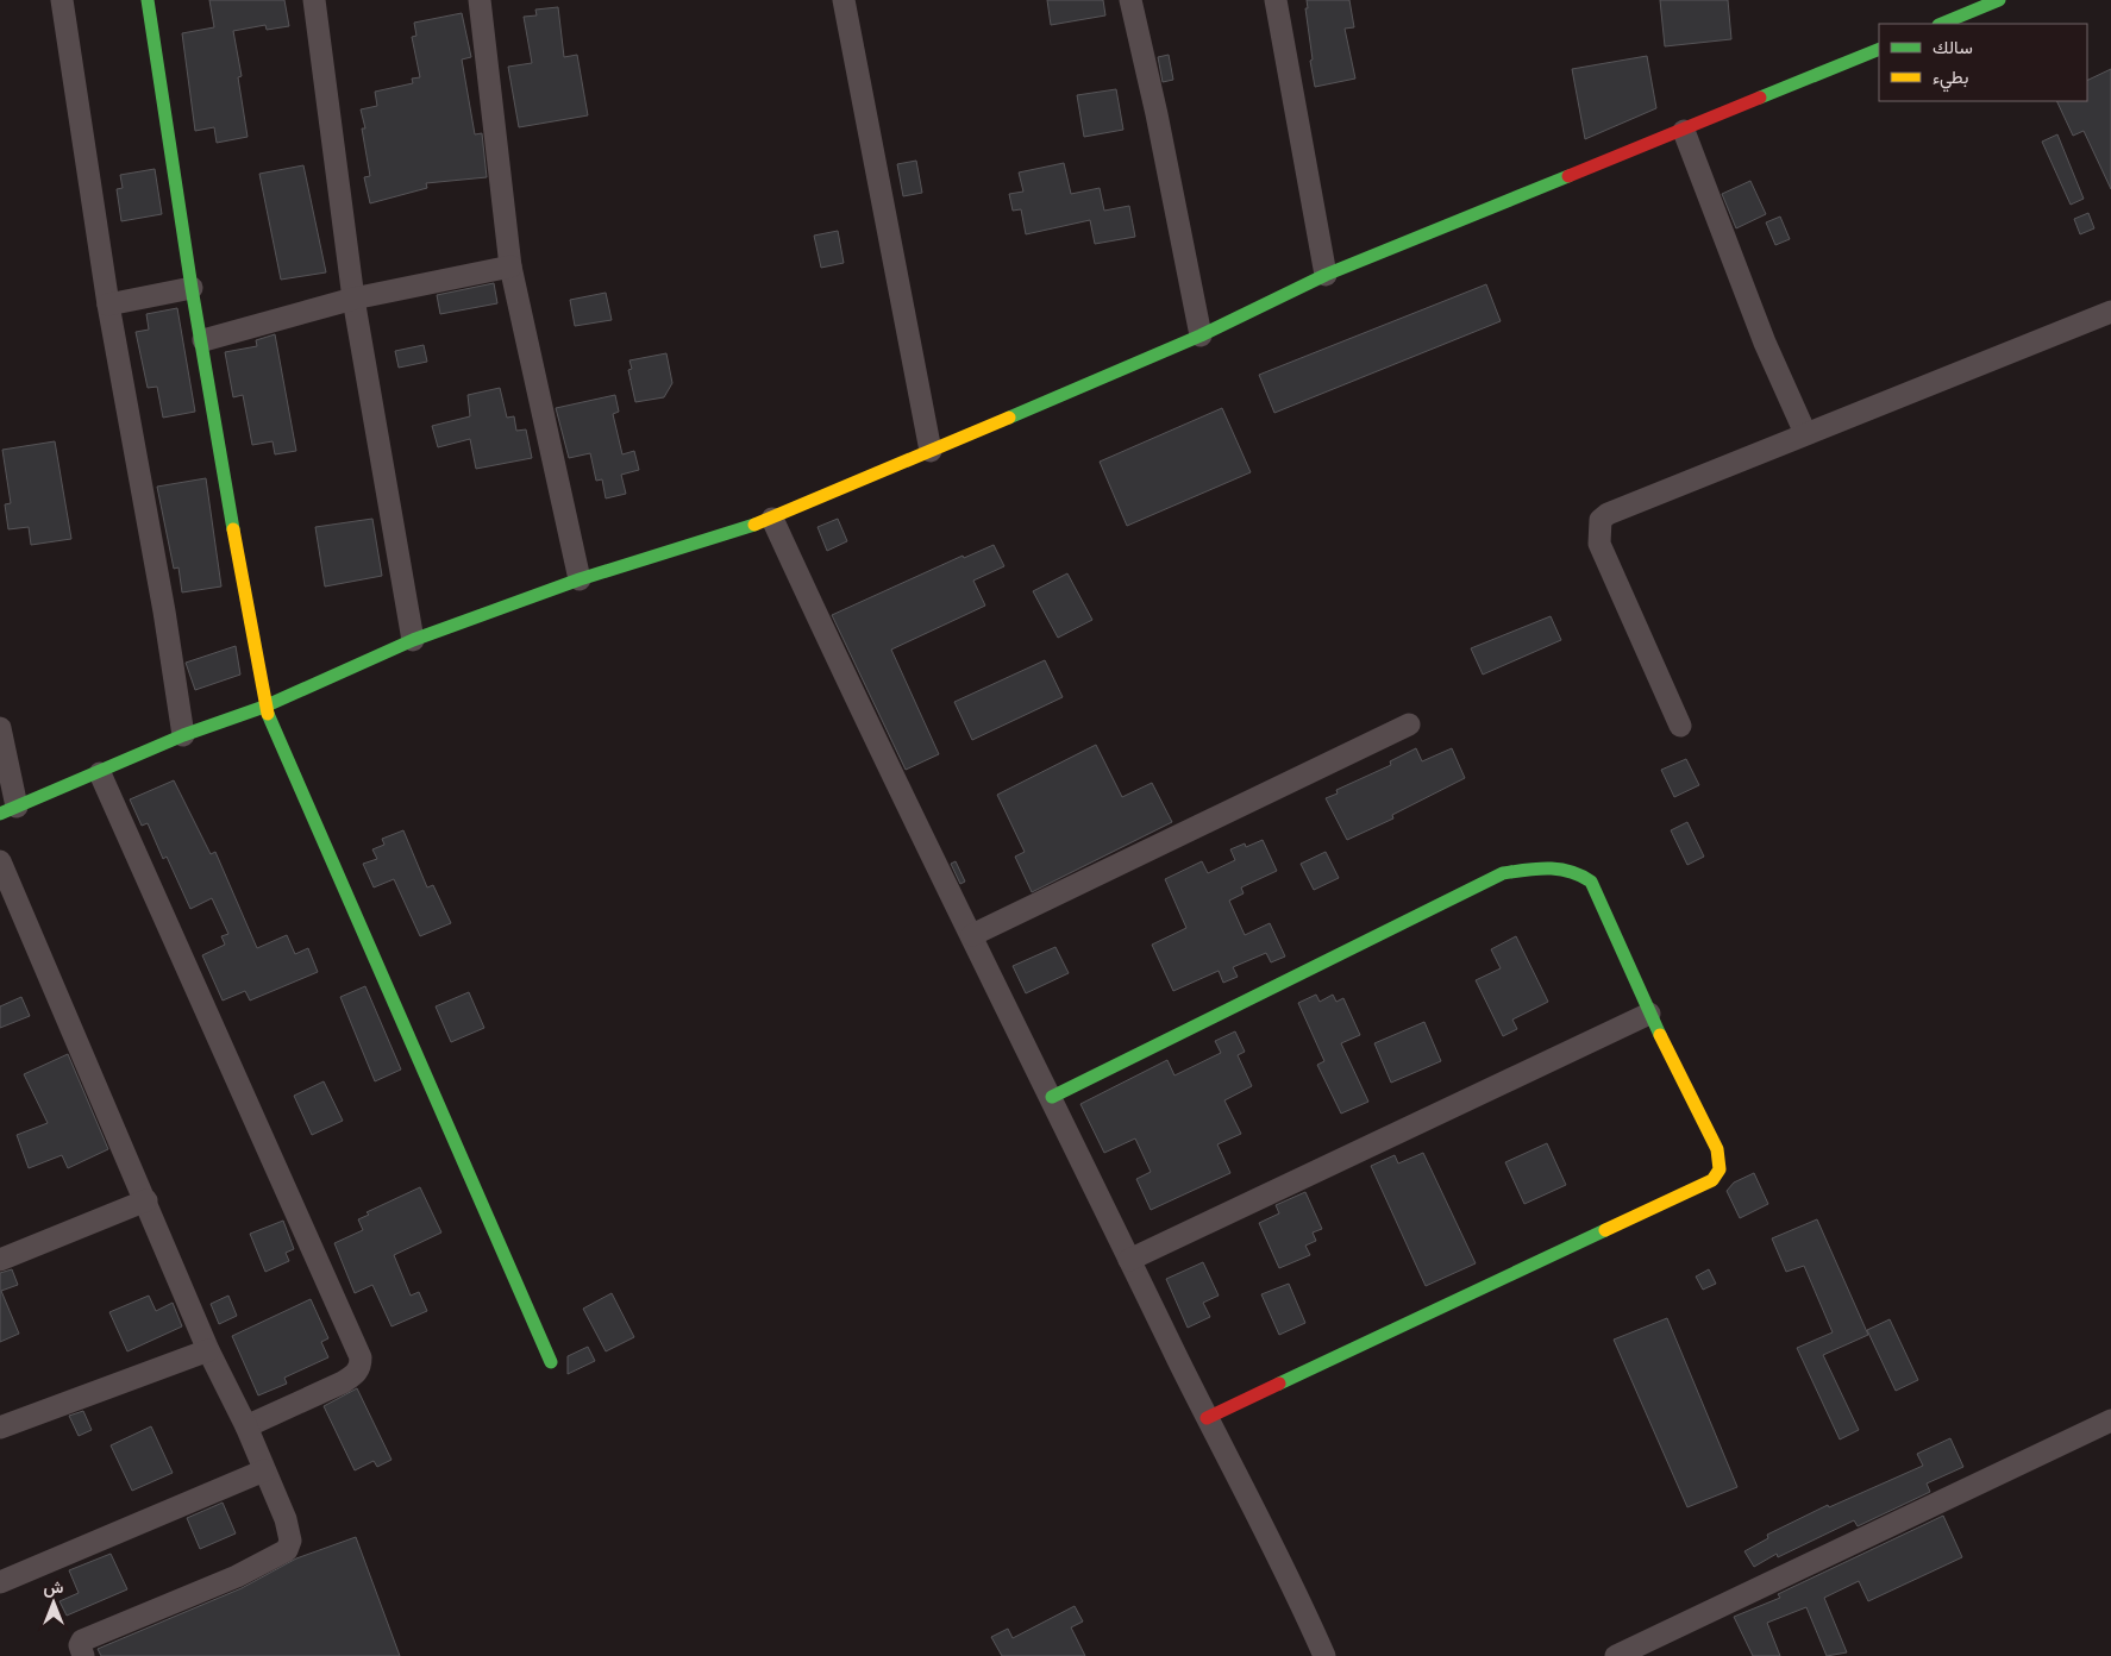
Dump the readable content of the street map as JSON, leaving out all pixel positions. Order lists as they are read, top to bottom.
{
  "legend": ["سالك", "بطيء"],
  "north": "top"
}
